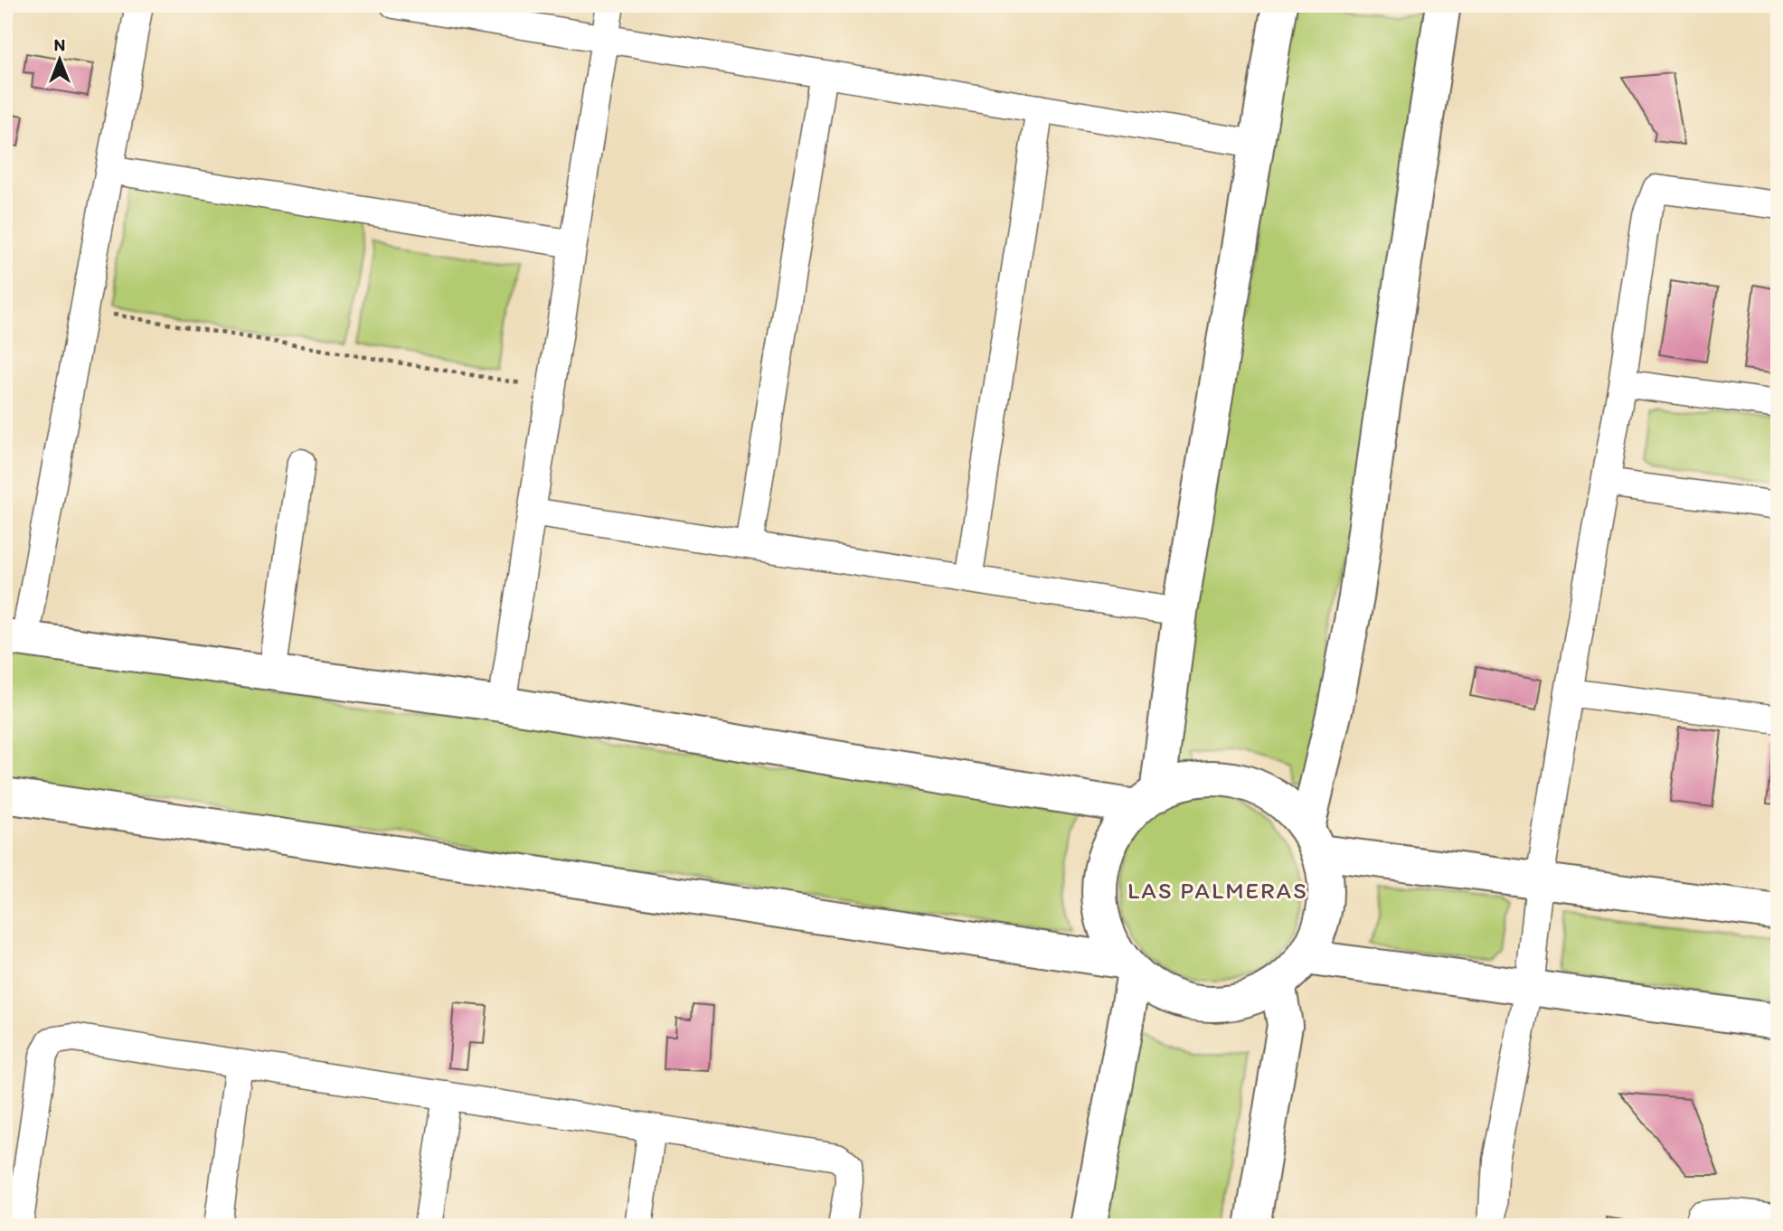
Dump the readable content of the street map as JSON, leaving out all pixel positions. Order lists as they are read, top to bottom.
{
  "districts": ["LAS PALMERAS"],
  "north": "top"
}
